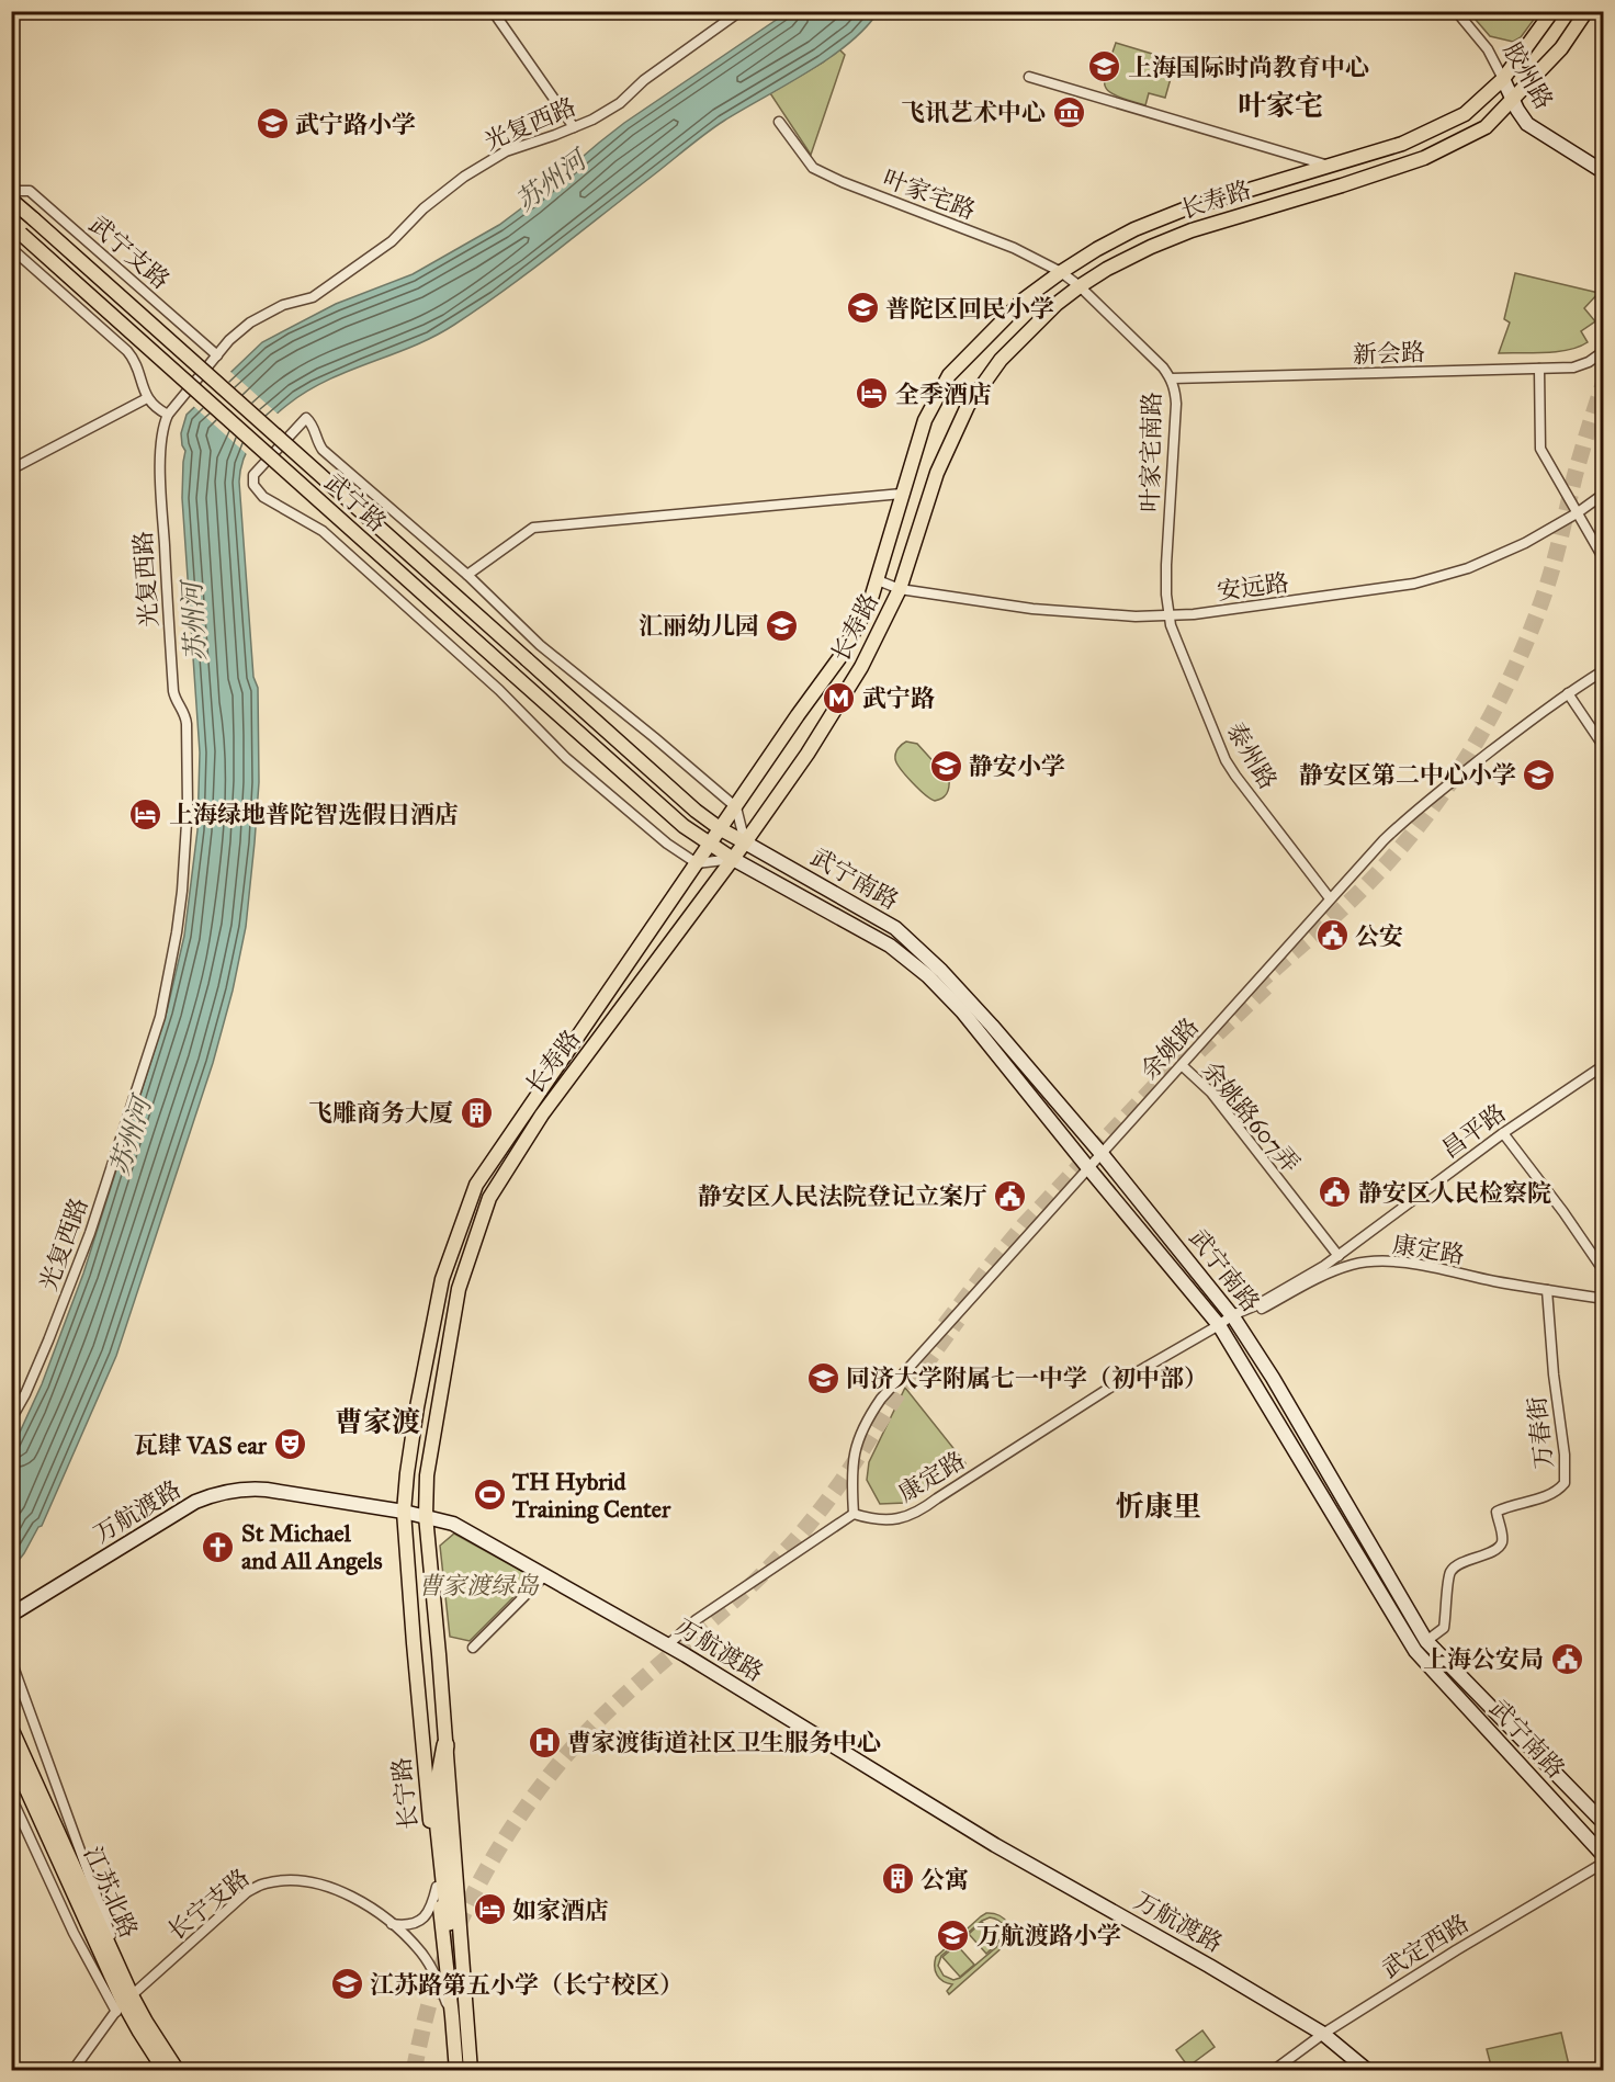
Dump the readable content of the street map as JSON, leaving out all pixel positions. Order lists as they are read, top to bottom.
{
  "streets": {
    "main road": [
      "胶州路",
      "长寿路",
      "武宁路",
      "武宁南路",
      "万航渡路",
      "长宁路",
      "江苏北路"
    ],
    "street": [
      "光复西路",
      "叶家宅路",
      "武宁支路",
      "新会路",
      "叶家宅南路",
      "安远路",
      "泰州路",
      "余姚路",
      "余姚路607弄",
      "昌平路",
      "康定路",
      "万春街",
      "长宁支路",
      "武定西路"
    ]
  },
  "crossings": [
    ["胶州路", "长寿路"],
    ["光复西路", "武宁支路"],
    ["叶家宅路", "长寿路"],
    ["叶家宅路", "叶家宅南路"],
    ["长寿路", "叶家宅南路"],
    ["长寿路", "武宁路"],
    ["长寿路", "安远路"],
    ["长寿路", "武宁南路"],
    ["长寿路", "万航渡路"],
    ["长寿路", "长宁路"],
    ["新会路", "叶家宅南路"],
    ["叶家宅南路", "安远路"],
    ["叶家宅南路", "泰州路"],
    ["武宁路", "武宁南路"],
    ["安远路", "泰州路"],
    ["泰州路", "余姚路"],
    ["武宁南路", "余姚路"],
    ["武宁南路", "康定路"],
    ["武宁南路", "万春街"],
    ["余姚路", "余姚路607弄"],
    ["余姚路", "康定路"],
    ["余姚路607弄", "昌平路"],
    ["余姚路607弄", "康定路"],
    ["昌平路", "康定路"],
    ["康定路", "万春街"],
    ["万航渡路", "长宁路"],
    ["万航渡路", "武定西路"],
    ["长宁路", "长宁支路"],
    ["江苏北路", "长宁支路"]
  ],
  "districts": ["叶家宅", "曹家渡", "忻康里"],
  "water": ["苏州河"],
  "parks": ["曹家渡绿岛"],
  "places": {
    "school or university": [
      "上海国际时尚教育中心",
      "武宁路小学",
      "普陀区回民小学",
      "汇丽幼儿园",
      "静安小学",
      "静安区第二中心小学",
      "同济大学附属七一中学（初中部）",
      "万航渡路小学",
      "江苏路第五小学（长宁校区）"
    ],
    "museum": ["飞讯艺术中心"],
    "hotel": ["全季酒店", "上海绿地普陀智选假日酒店", "如家酒店"],
    "metro station": ["武宁路"],
    "public building": [
      "公安",
      "静安区人民检察院",
      "静安区人民法院登记立案厅",
      "上海公安局"
    ],
    "building": ["飞雕商务大厦", "公寓"],
    "theatre": ["瓦肆 VAS ear"],
    "sports": ["TH Hybrid Training Center"],
    "church": ["St Michael and All Angels"],
    "hospital": ["曹家渡街道社区卫生服务中心"]
  }
}
